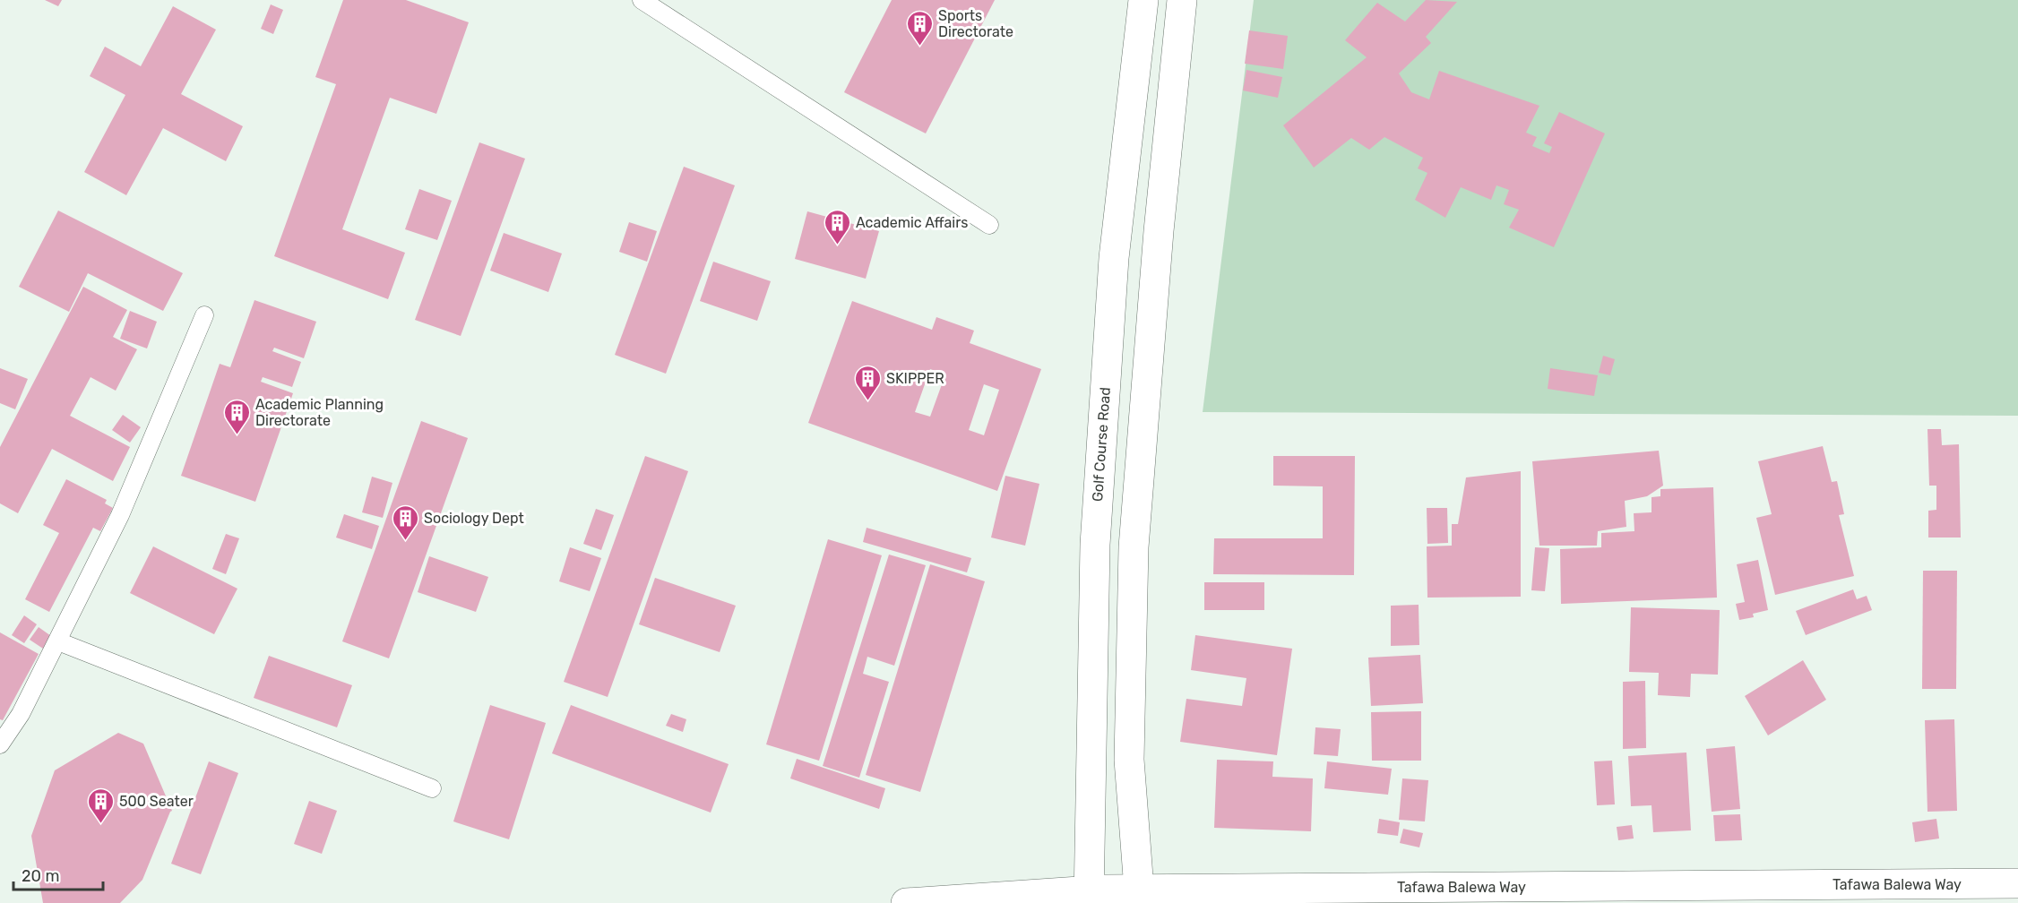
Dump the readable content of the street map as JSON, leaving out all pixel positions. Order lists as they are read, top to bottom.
{
  "streets": {
    "street": ["Golf Course Road", "Tafawa Balewa Way"]
  },
  "crossings": [
    ["Golf Course Road", "Tafawa Balewa Way"]
  ],
  "places": {
    "building": [
      "Sports Directorate",
      "Academic Affairs",
      "SKIPPER",
      "Academic Planning Directorate",
      "Sociology Dept",
      "500 Seater"
    ]
  },
  "scale_bar": "20 m"
}
